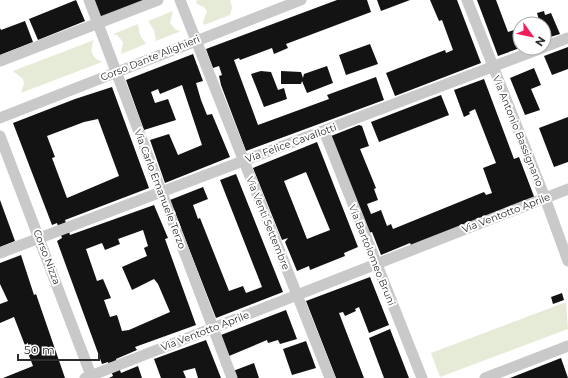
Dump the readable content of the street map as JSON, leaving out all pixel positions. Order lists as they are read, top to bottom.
{
  "streets": {
    "street": [
      "Corso Dante Alighieri",
      "Via Antonio Bassignano",
      "Via Felice Cavallotti",
      "Via Carlo Emanuele Terzo",
      "Via Ventotto Aprile",
      "Via Venti Settembre",
      "Via Bartolomeo Bruni",
      "Corso Nizza"
    ]
  },
  "crossings": [
    ["Corso Dante Alighieri", "Via Carlo Emanuele Terzo"],
    ["Corso Dante Alighieri", "Via Venti Settembre"],
    ["Via Antonio Bassignano", "Via Felice Cavallotti"],
    ["Via Antonio Bassignano", "Via Ventotto Aprile"],
    ["Via Felice Cavallotti", "Via Carlo Emanuele Terzo"],
    ["Via Felice Cavallotti", "Via Venti Settembre"],
    ["Via Felice Cavallotti", "Via Bartolomeo Bruni"],
    ["Via Felice Cavallotti", "Corso Nizza"],
    ["Via Carlo Emanuele Terzo", "Via Ventotto Aprile"],
    ["Via Ventotto Aprile", "Via Venti Settembre"],
    ["Via Ventotto Aprile", "Via Bartolomeo Bruni"],
    ["Via Ventotto Aprile", "Corso Nizza"]
  ],
  "scale_bar": "50 m",
  "north": "bottom right"
}
